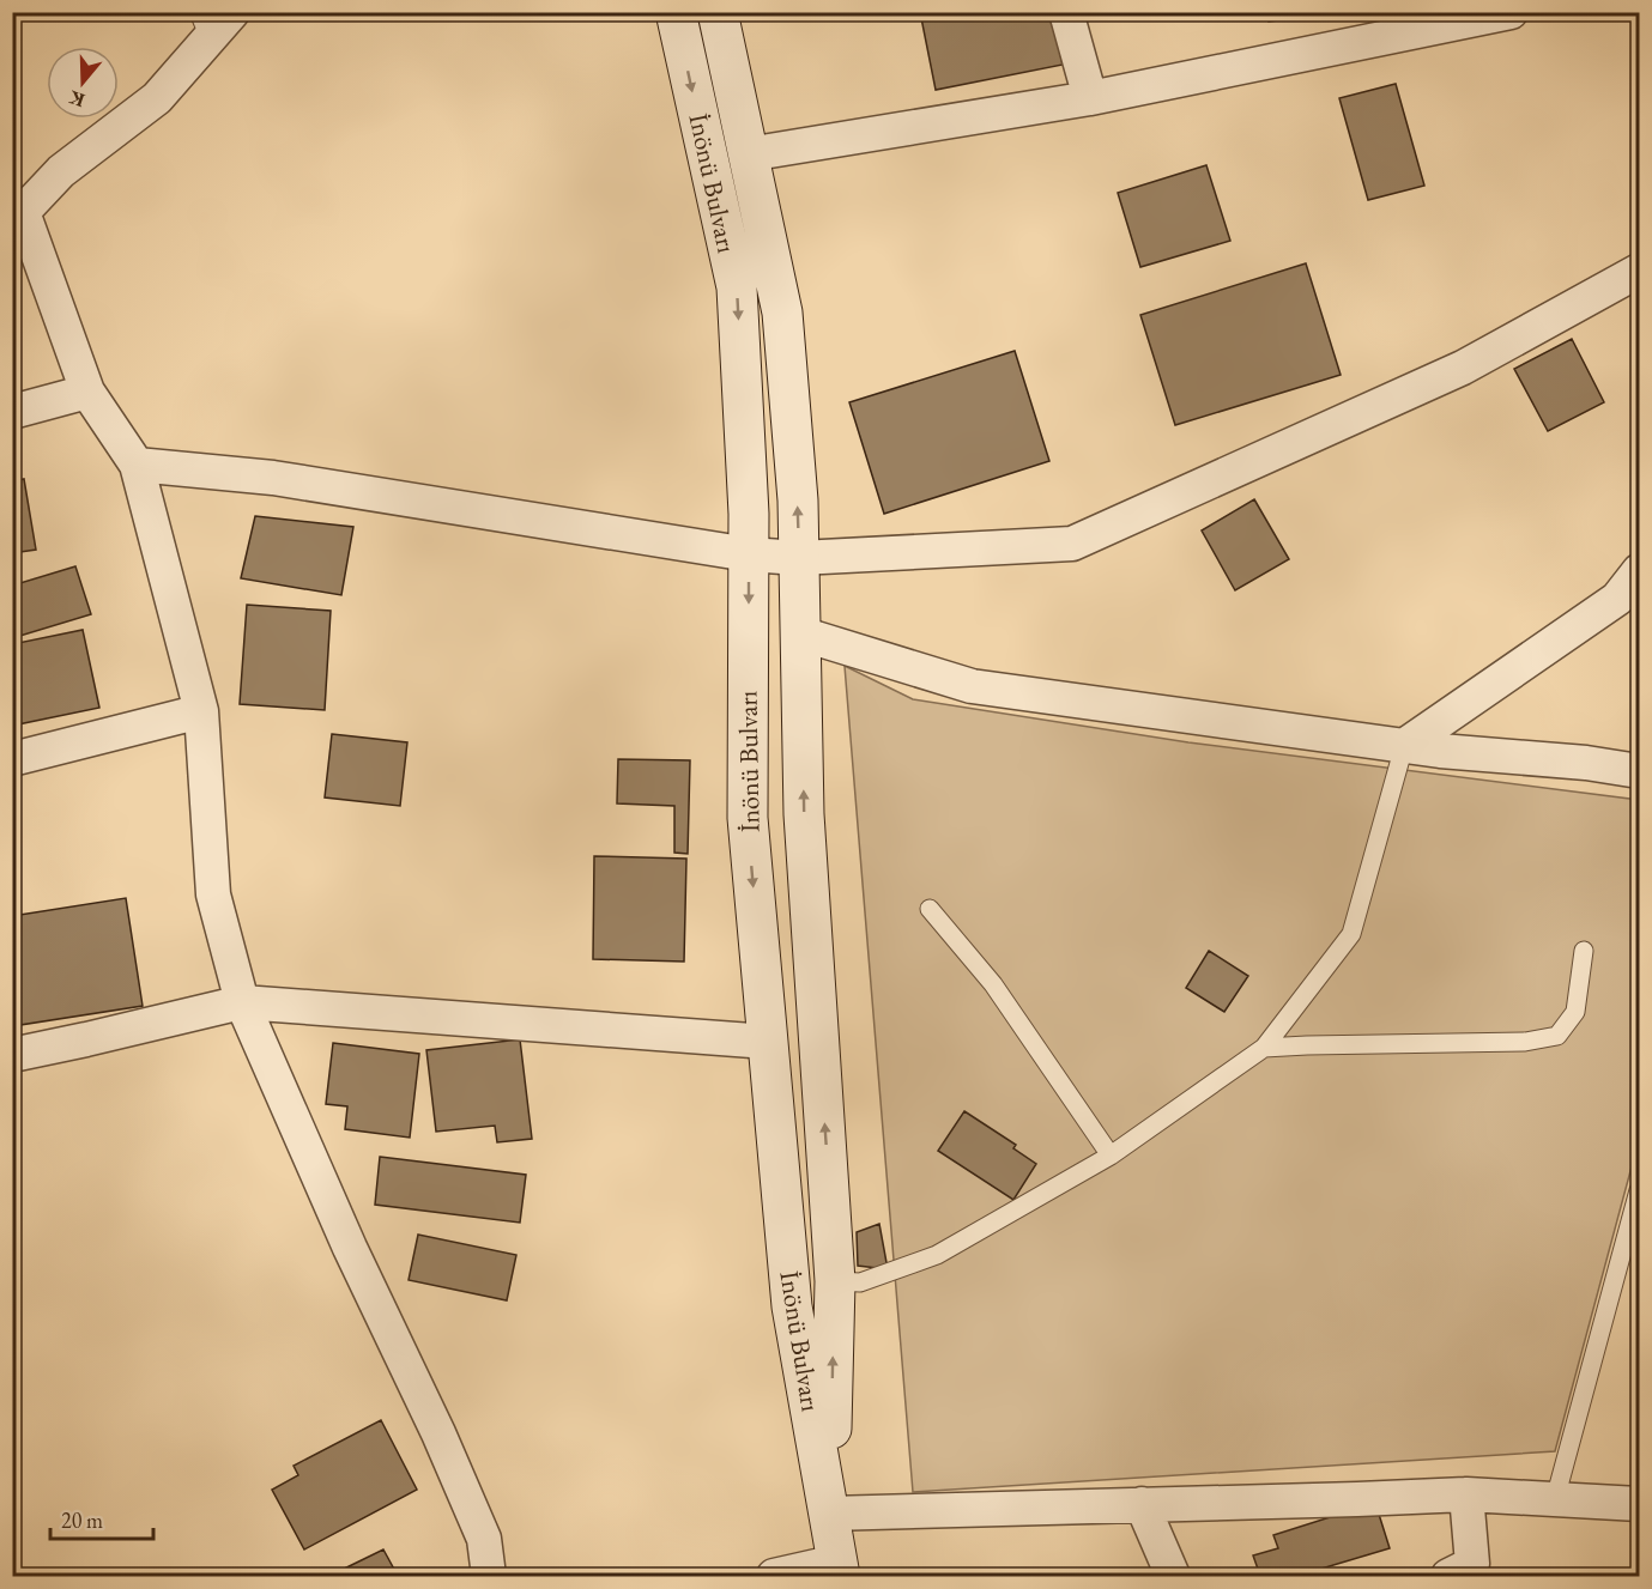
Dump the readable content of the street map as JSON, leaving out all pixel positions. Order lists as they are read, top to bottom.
{
  "streets": {
    "main road": ["İnönü Bulvarı"]
  },
  "scale_bar": "20 m",
  "north": "bottom"
}
